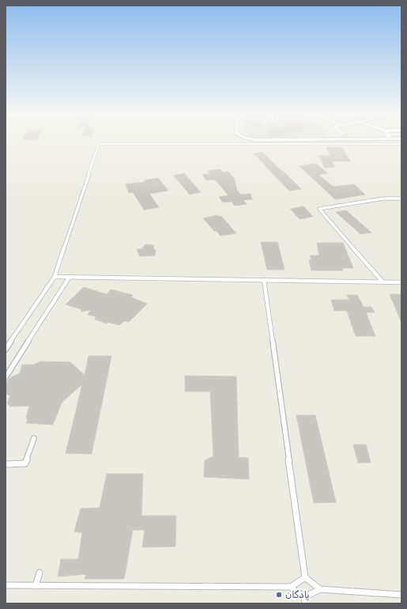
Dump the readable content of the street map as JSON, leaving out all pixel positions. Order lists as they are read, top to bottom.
{
  "places": ["پادگان"]
}
